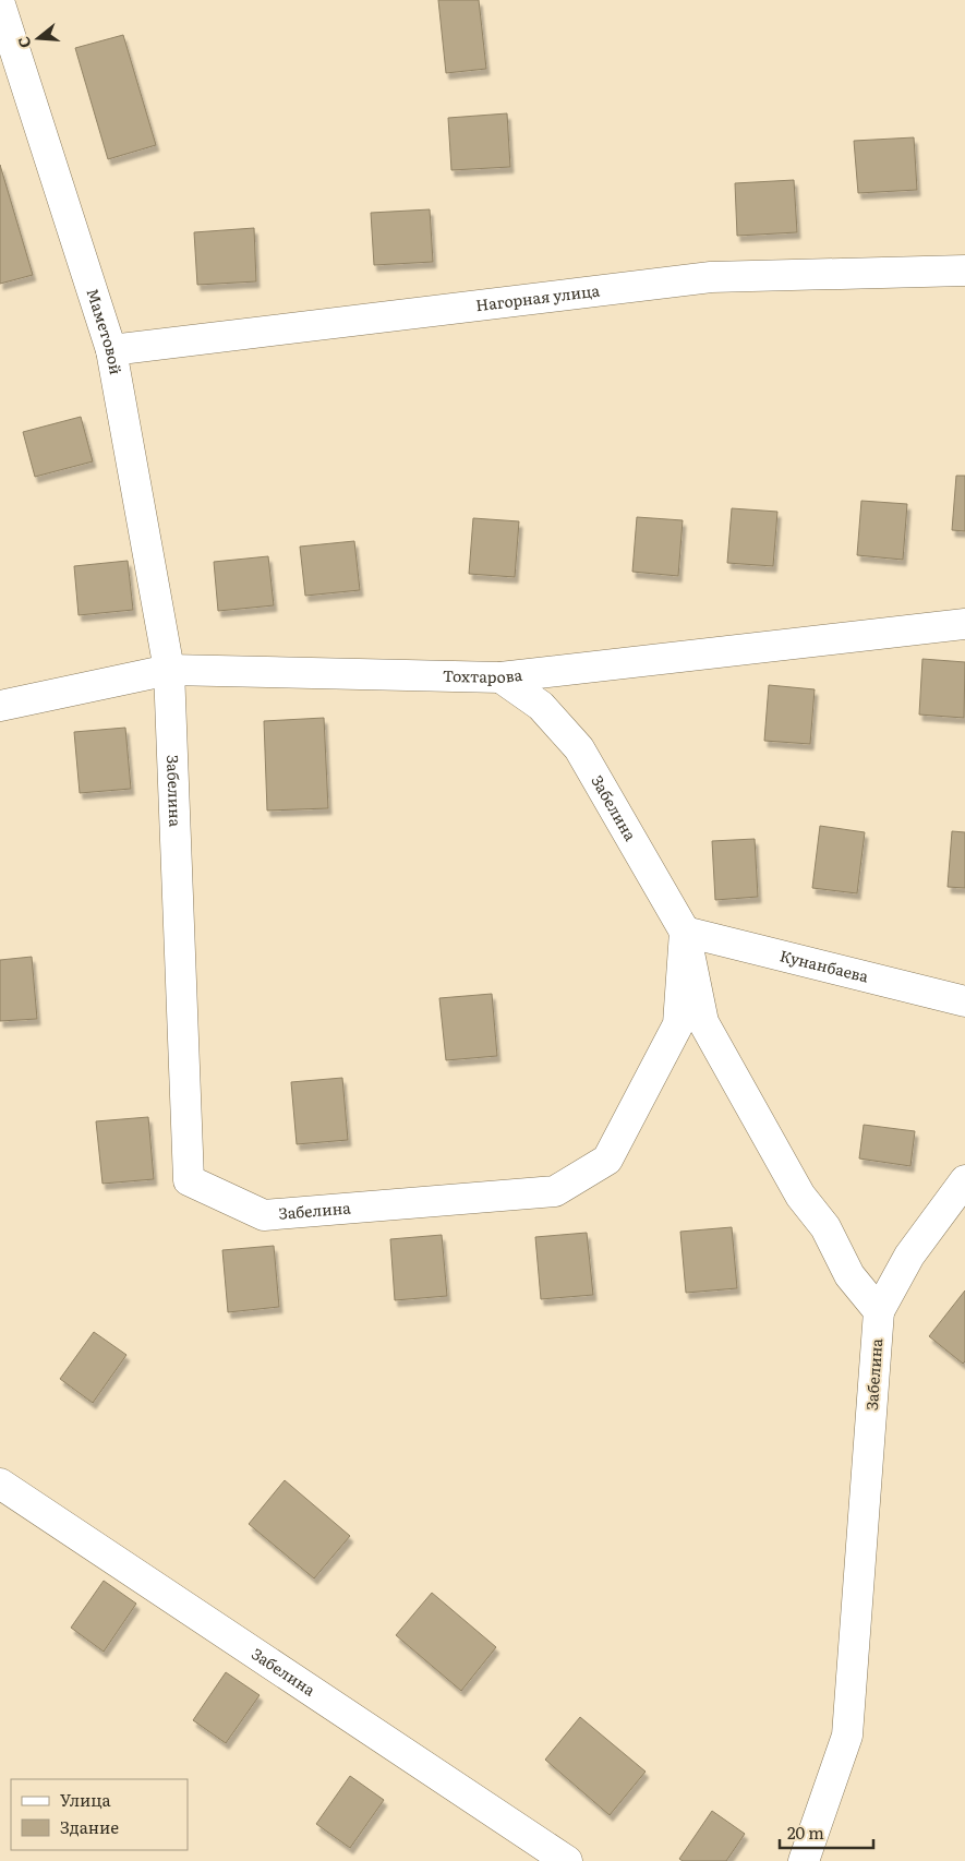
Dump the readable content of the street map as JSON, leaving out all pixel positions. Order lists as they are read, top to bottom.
{
  "streets": {
    "street": [
      "Нагорная улица",
      "Маметовой",
      "Тохтарова",
      "Забелина",
      "Кунанбаева"
    ]
  },
  "crossings": [
    ["Нагорная улица", "Маметовой"],
    ["Маметовой", "Тохтарова"],
    ["Маметовой", "Забелина"],
    ["Тохтарова", "Забелина"],
    ["Забелина", "Кунанбаева"]
  ],
  "legend": ["Улица", "Здание"],
  "scale_bar": "20 m",
  "north": "left"
}
